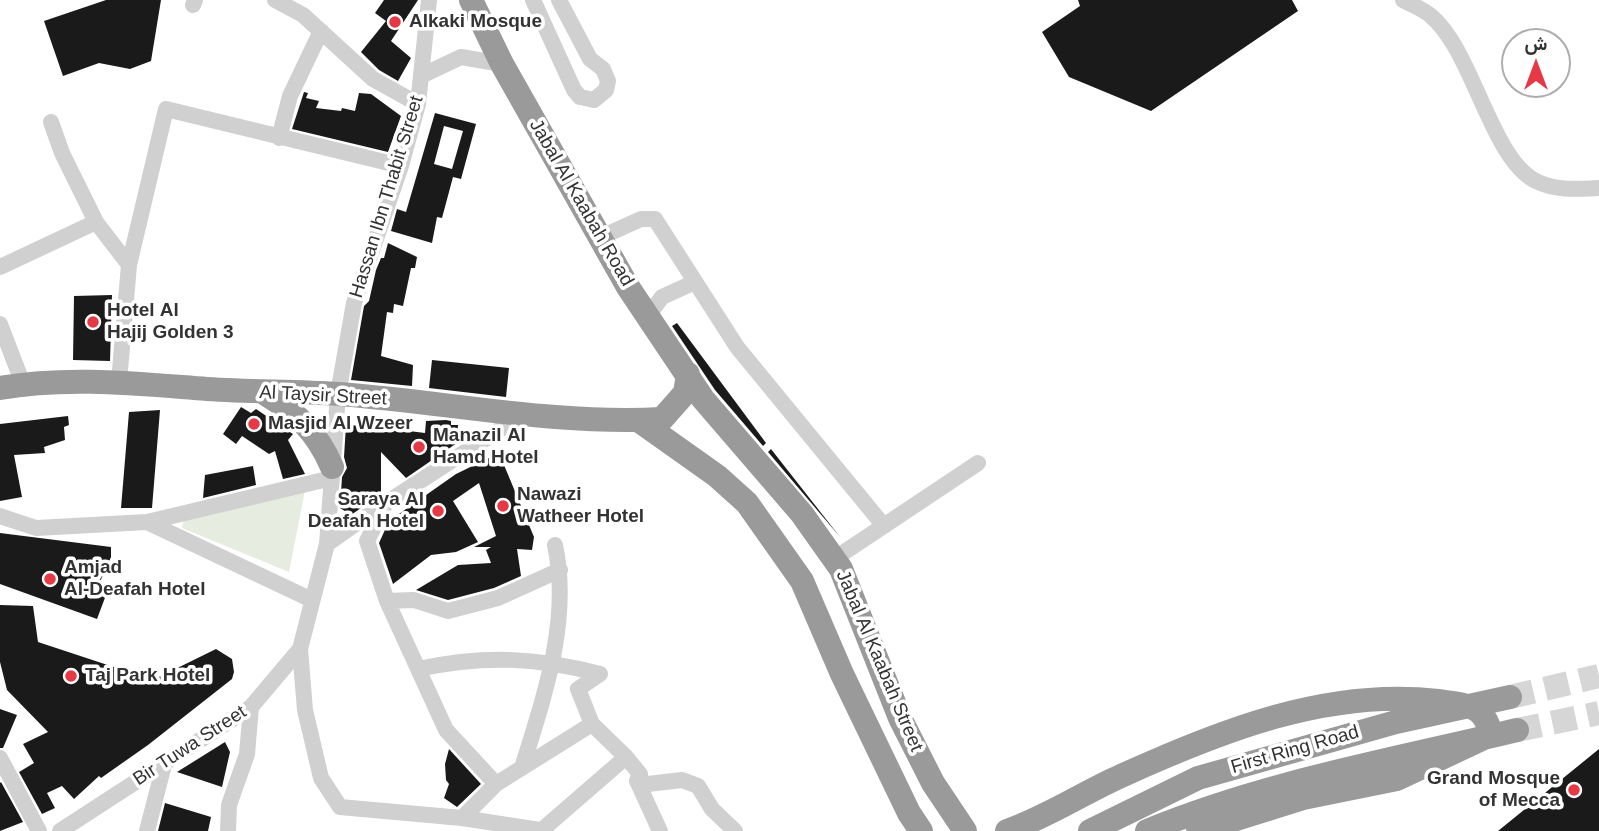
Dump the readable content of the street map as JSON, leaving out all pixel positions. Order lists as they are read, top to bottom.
{
  "streets": {
    "highway": [
      "Jabal Al Kaabah Road",
      "Al Taysir Street",
      "Jabal Al Kaabah Street",
      "First Ring Road"
    ],
    "street": ["Hassan Ibn Thabit Street", "Bir Tuwa Street"]
  },
  "crossings": [
    ["Hassan Ibn Thabit Street", "Al Taysir Street"],
    ["Hassan Ibn Thabit Street", "Bir Tuwa Street"],
    ["Jabal Al Kaabah Road", "Jabal Al Kaabah Street"],
    ["Al Taysir Street", "Jabal Al Kaabah Street"],
    ["Al Taysir Street", "Bir Tuwa Street"]
  ],
  "places": [
    "Alkaki Mosque",
    "Hotel Al Hajij Golden 3",
    "Masjid Al Wzeer",
    "Manazil Al Hamd Hotel",
    "Nawazi Watheer Hotel",
    "Saraya Al Deafah Hotel",
    "Amjad Al-Deafah Hotel",
    "Taj Park Hotel",
    "Grand Mosque of Mecca"
  ],
  "north": "top"
}
